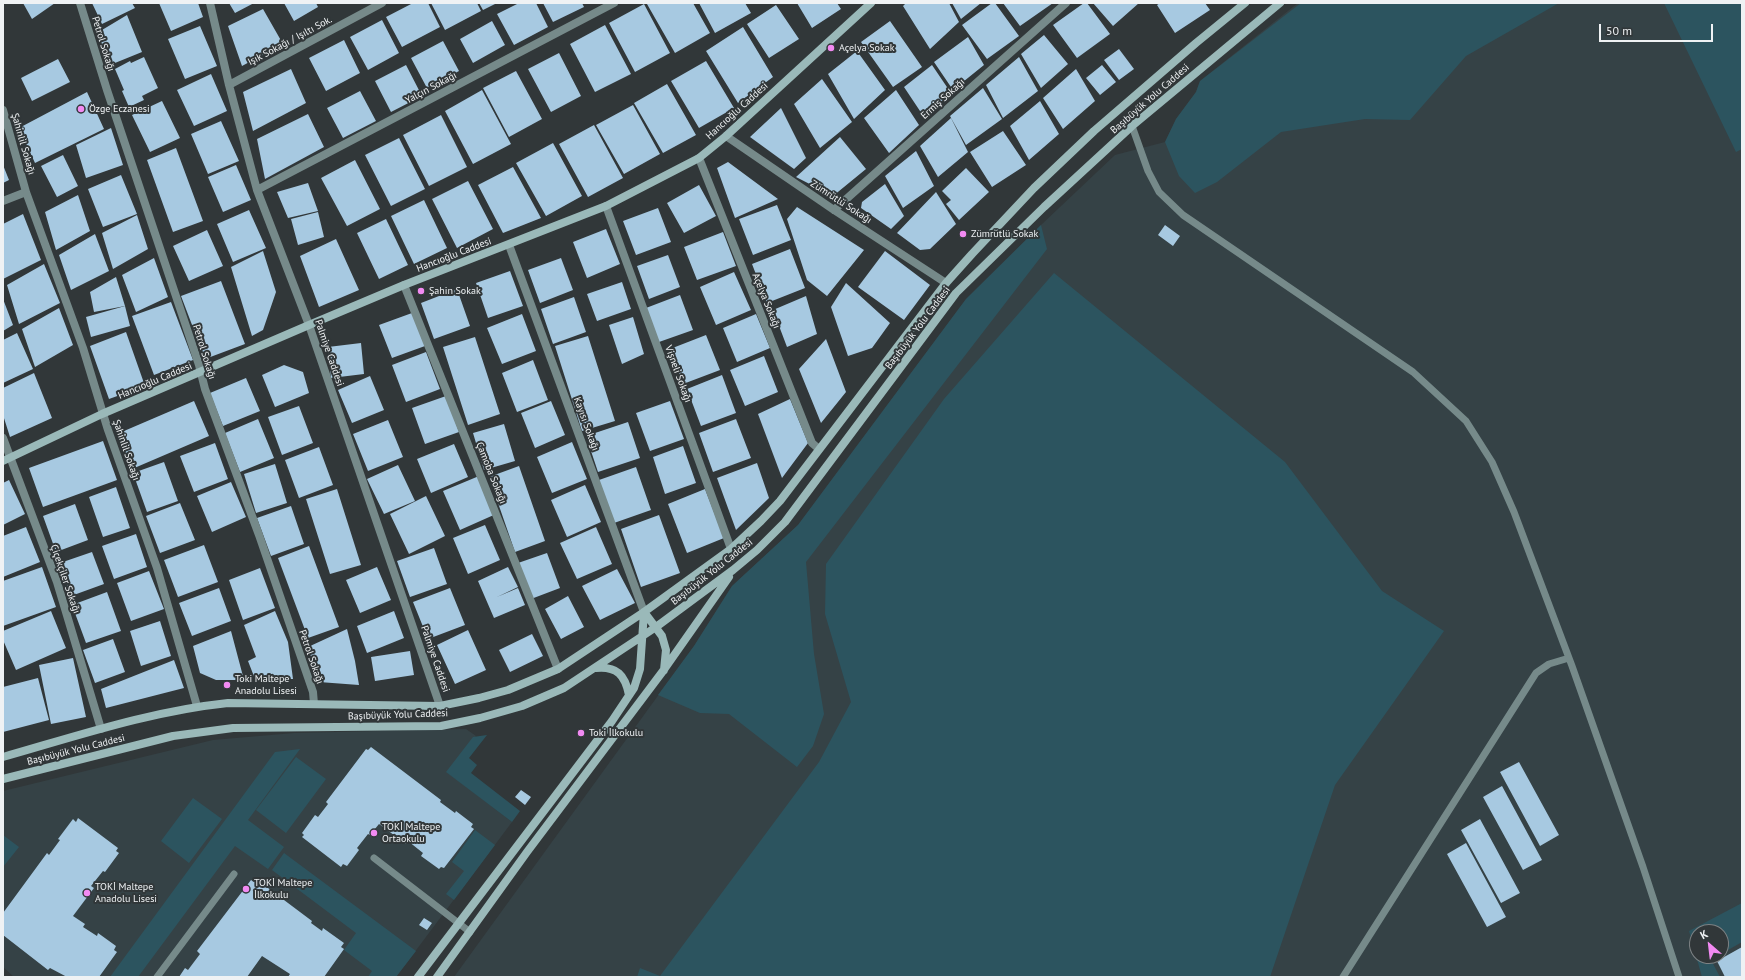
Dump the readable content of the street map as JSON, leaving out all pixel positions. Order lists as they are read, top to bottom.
{
  "streets": {
    "main road": ["Başıbüyük Yolu Caddesi", "Hancıoğlu Caddesi"],
    "street": [
      "Işık Sokağı / Işıltı Sok.",
      "Petrol Sokağı",
      "Yalçın Sokağı",
      "Ermiş Sokağı",
      "Şahinlil Sokağı",
      "Zümrütlü Sokağı",
      "Açelya Sokağı",
      "Palmiye Caddesi",
      "Vişneli Sokağı",
      "Kayısı Sokağı",
      "Çamoba Sokağı",
      "Çiçekçiler Sokağı"
    ]
  },
  "crossings": [
    ["Işık Sokağı / Işıltı Sok.", "Palmiye Caddesi"],
    ["Petrol Sokağı", "Başıbüyük Yolu Caddesi"],
    ["Petrol Sokağı", "Hancıoğlu Caddesi"],
    ["Yalçın Sokağı", "Palmiye Caddesi"],
    ["Ermiş Sokağı", "Zümrütlü Sokağı"],
    ["Başıbüyük Yolu Caddesi", "Şahinlil Sokağı"],
    ["Başıbüyük Yolu Caddesi", "Zümrütlü Sokağı"],
    ["Başıbüyük Yolu Caddesi", "Açelya Sokağı"],
    ["Başıbüyük Yolu Caddesi", "Palmiye Caddesi"],
    ["Başıbüyük Yolu Caddesi", "Vişneli Sokağı"],
    ["Başıbüyük Yolu Caddesi", "Kayısı Sokağı"],
    ["Başıbüyük Yolu Caddesi", "Çamoba Sokağı"],
    ["Başıbüyük Yolu Caddesi", "Çiçekçiler Sokağı"],
    ["Hancıoğlu Caddesi", "Şahinlil Sokağı"],
    ["Hancıoğlu Caddesi", "Zümrütlü Sokağı"],
    ["Hancıoğlu Caddesi", "Açelya Sokağı"],
    ["Hancıoğlu Caddesi", "Palmiye Caddesi"],
    ["Hancıoğlu Caddesi", "Vişneli Sokağı"],
    ["Hancıoğlu Caddesi", "Kayısı Sokağı"],
    ["Hancıoğlu Caddesi", "Çamoba Sokağı"],
    ["Hancıoğlu Caddesi", "Çiçekçiler Sokağı"]
  ],
  "places": [
    "Açelya Sokak",
    "Özge Eczanesi",
    "Zümrütlü Sokak",
    "Şahin Sokak",
    "Toki Maltepe Anadolu Lisesi",
    "Toki İlkokulu",
    "TOKİ Maltepe Ortaokulu",
    "TOKİ Maltepe İlkokulu",
    "TOKİ Maltepe Anadolu Lisesi"
  ],
  "scale_bar": "50 m",
  "north": "top left"
}
